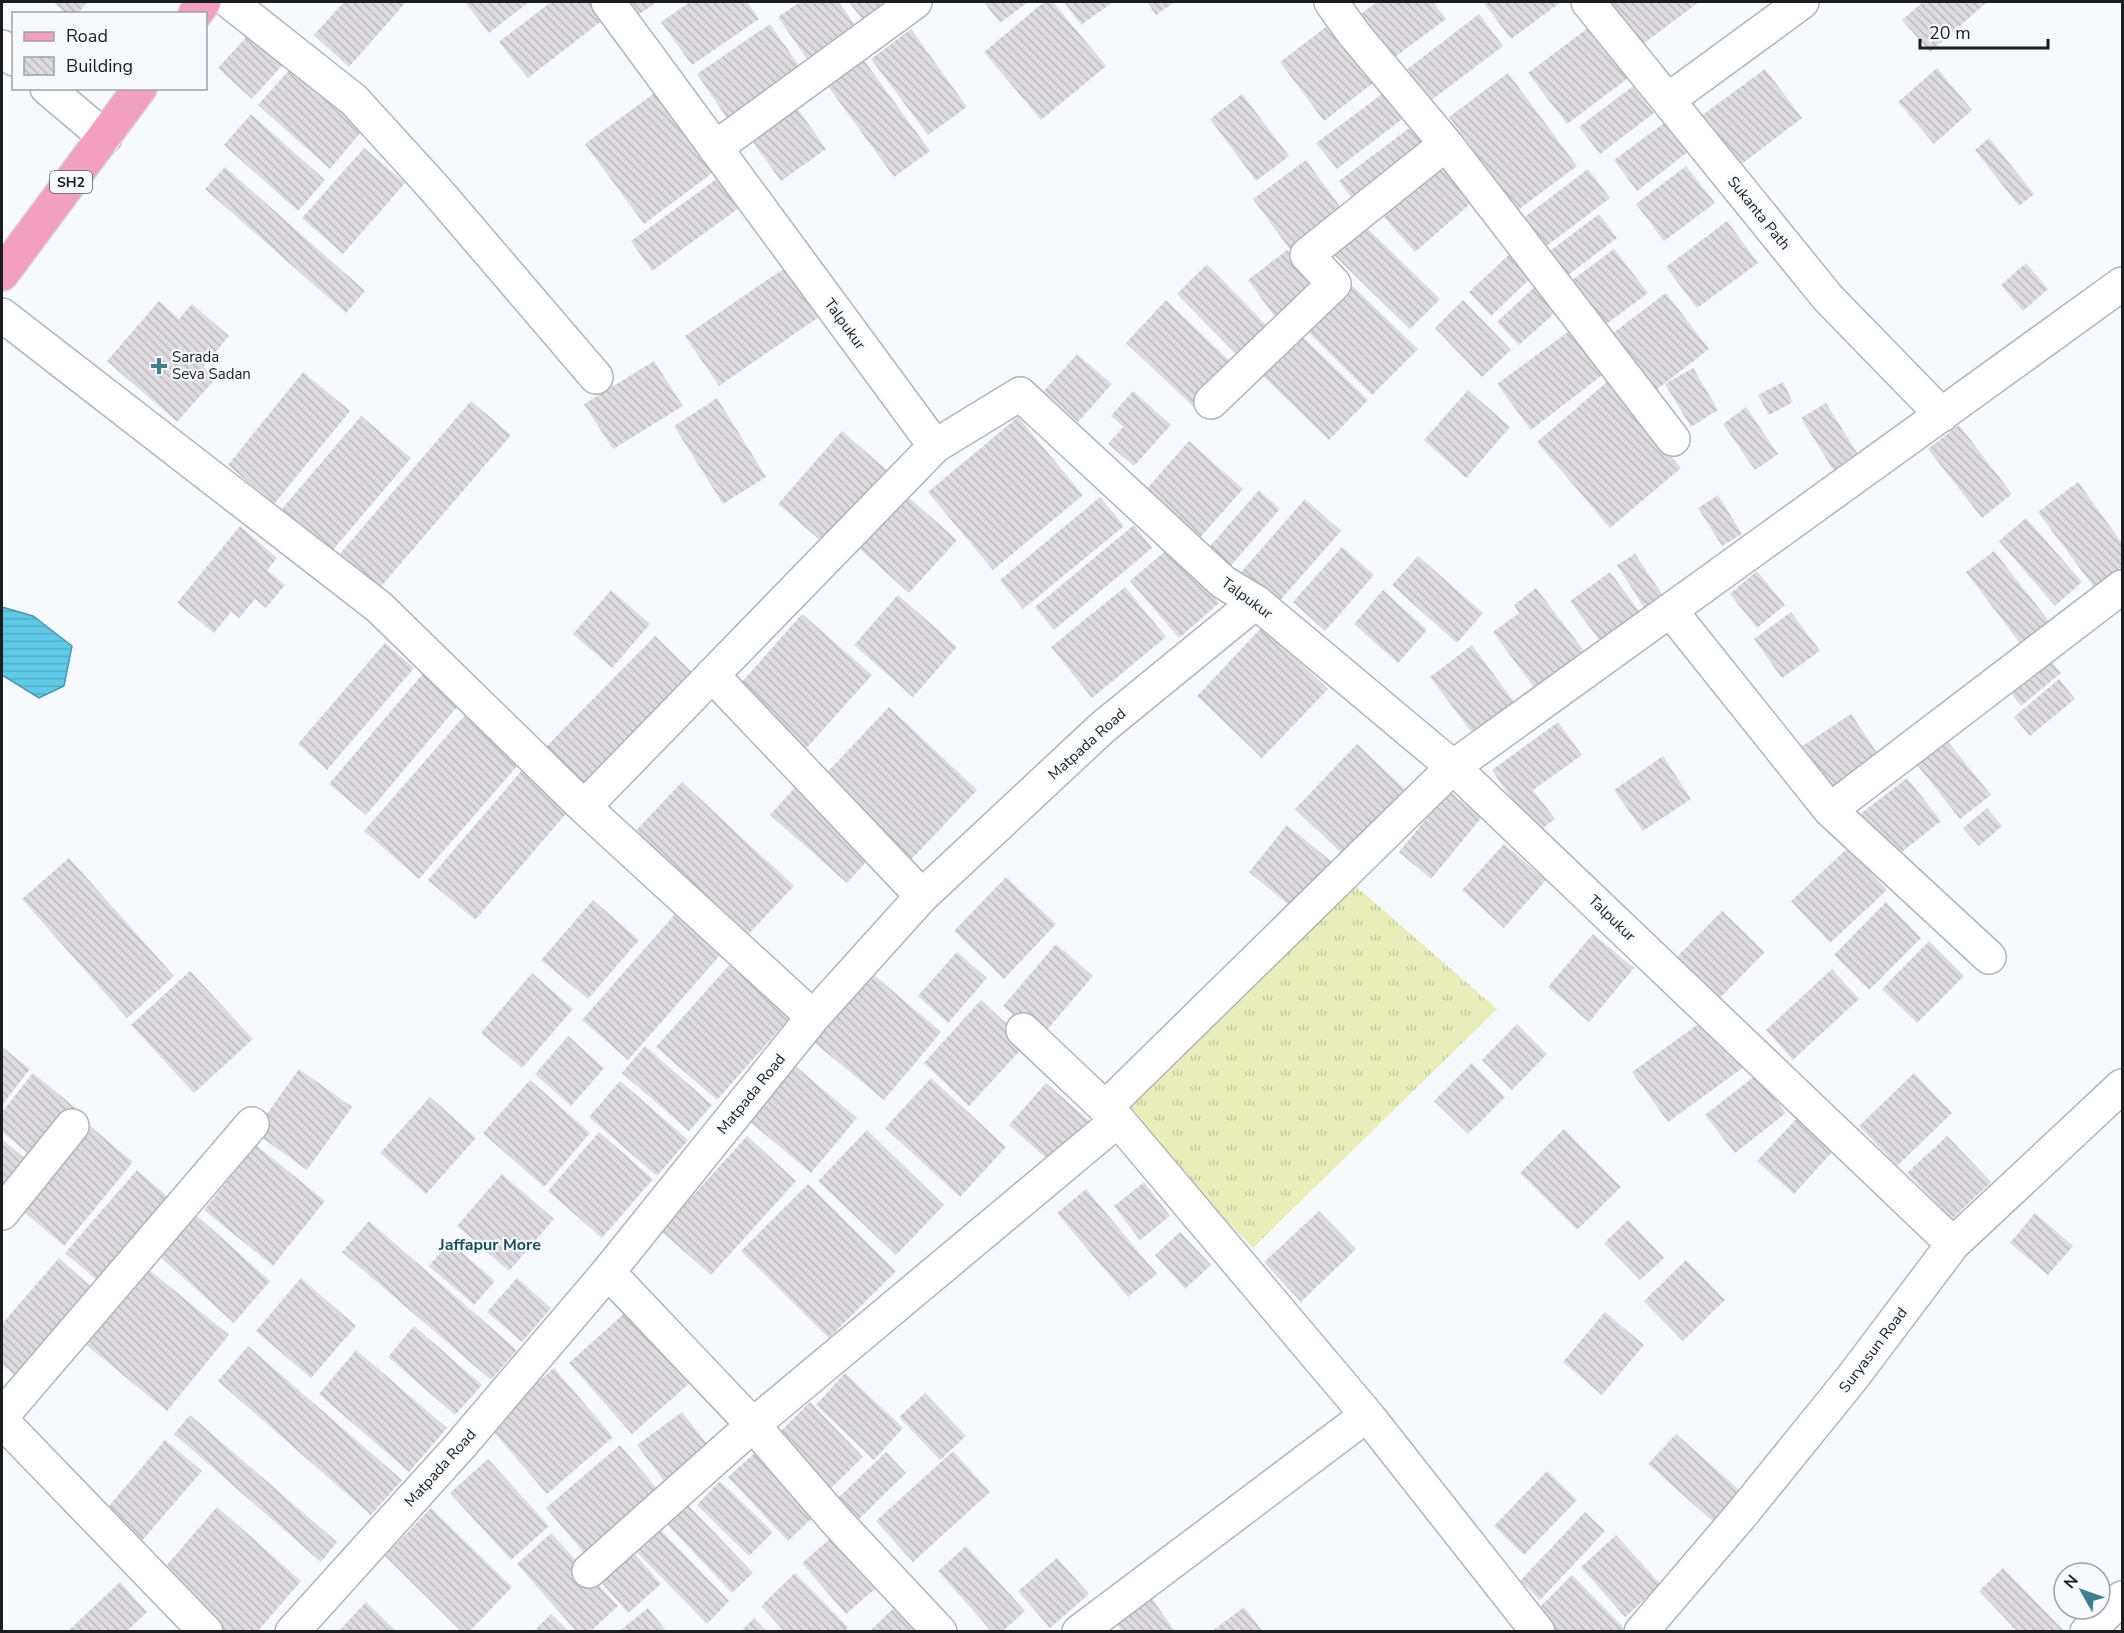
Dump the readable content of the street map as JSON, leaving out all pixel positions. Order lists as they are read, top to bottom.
{
  "streets": {
    "main road": ["SH2"],
    "street": [
      "Sukanta Path",
      "Talpukur",
      "Matpada Road",
      "Suryasun Road"
    ]
  },
  "crossings": [
    ["Talpukur", "Matpada Road"],
    ["Talpukur", "Suryasun Road"]
  ],
  "districts": ["Jaffapur More"],
  "places": {
    "health": ["Sarada Seva Sadan"]
  },
  "legend": ["Road", "Building"],
  "scale_bar": "20 m",
  "north": "top left"
}
